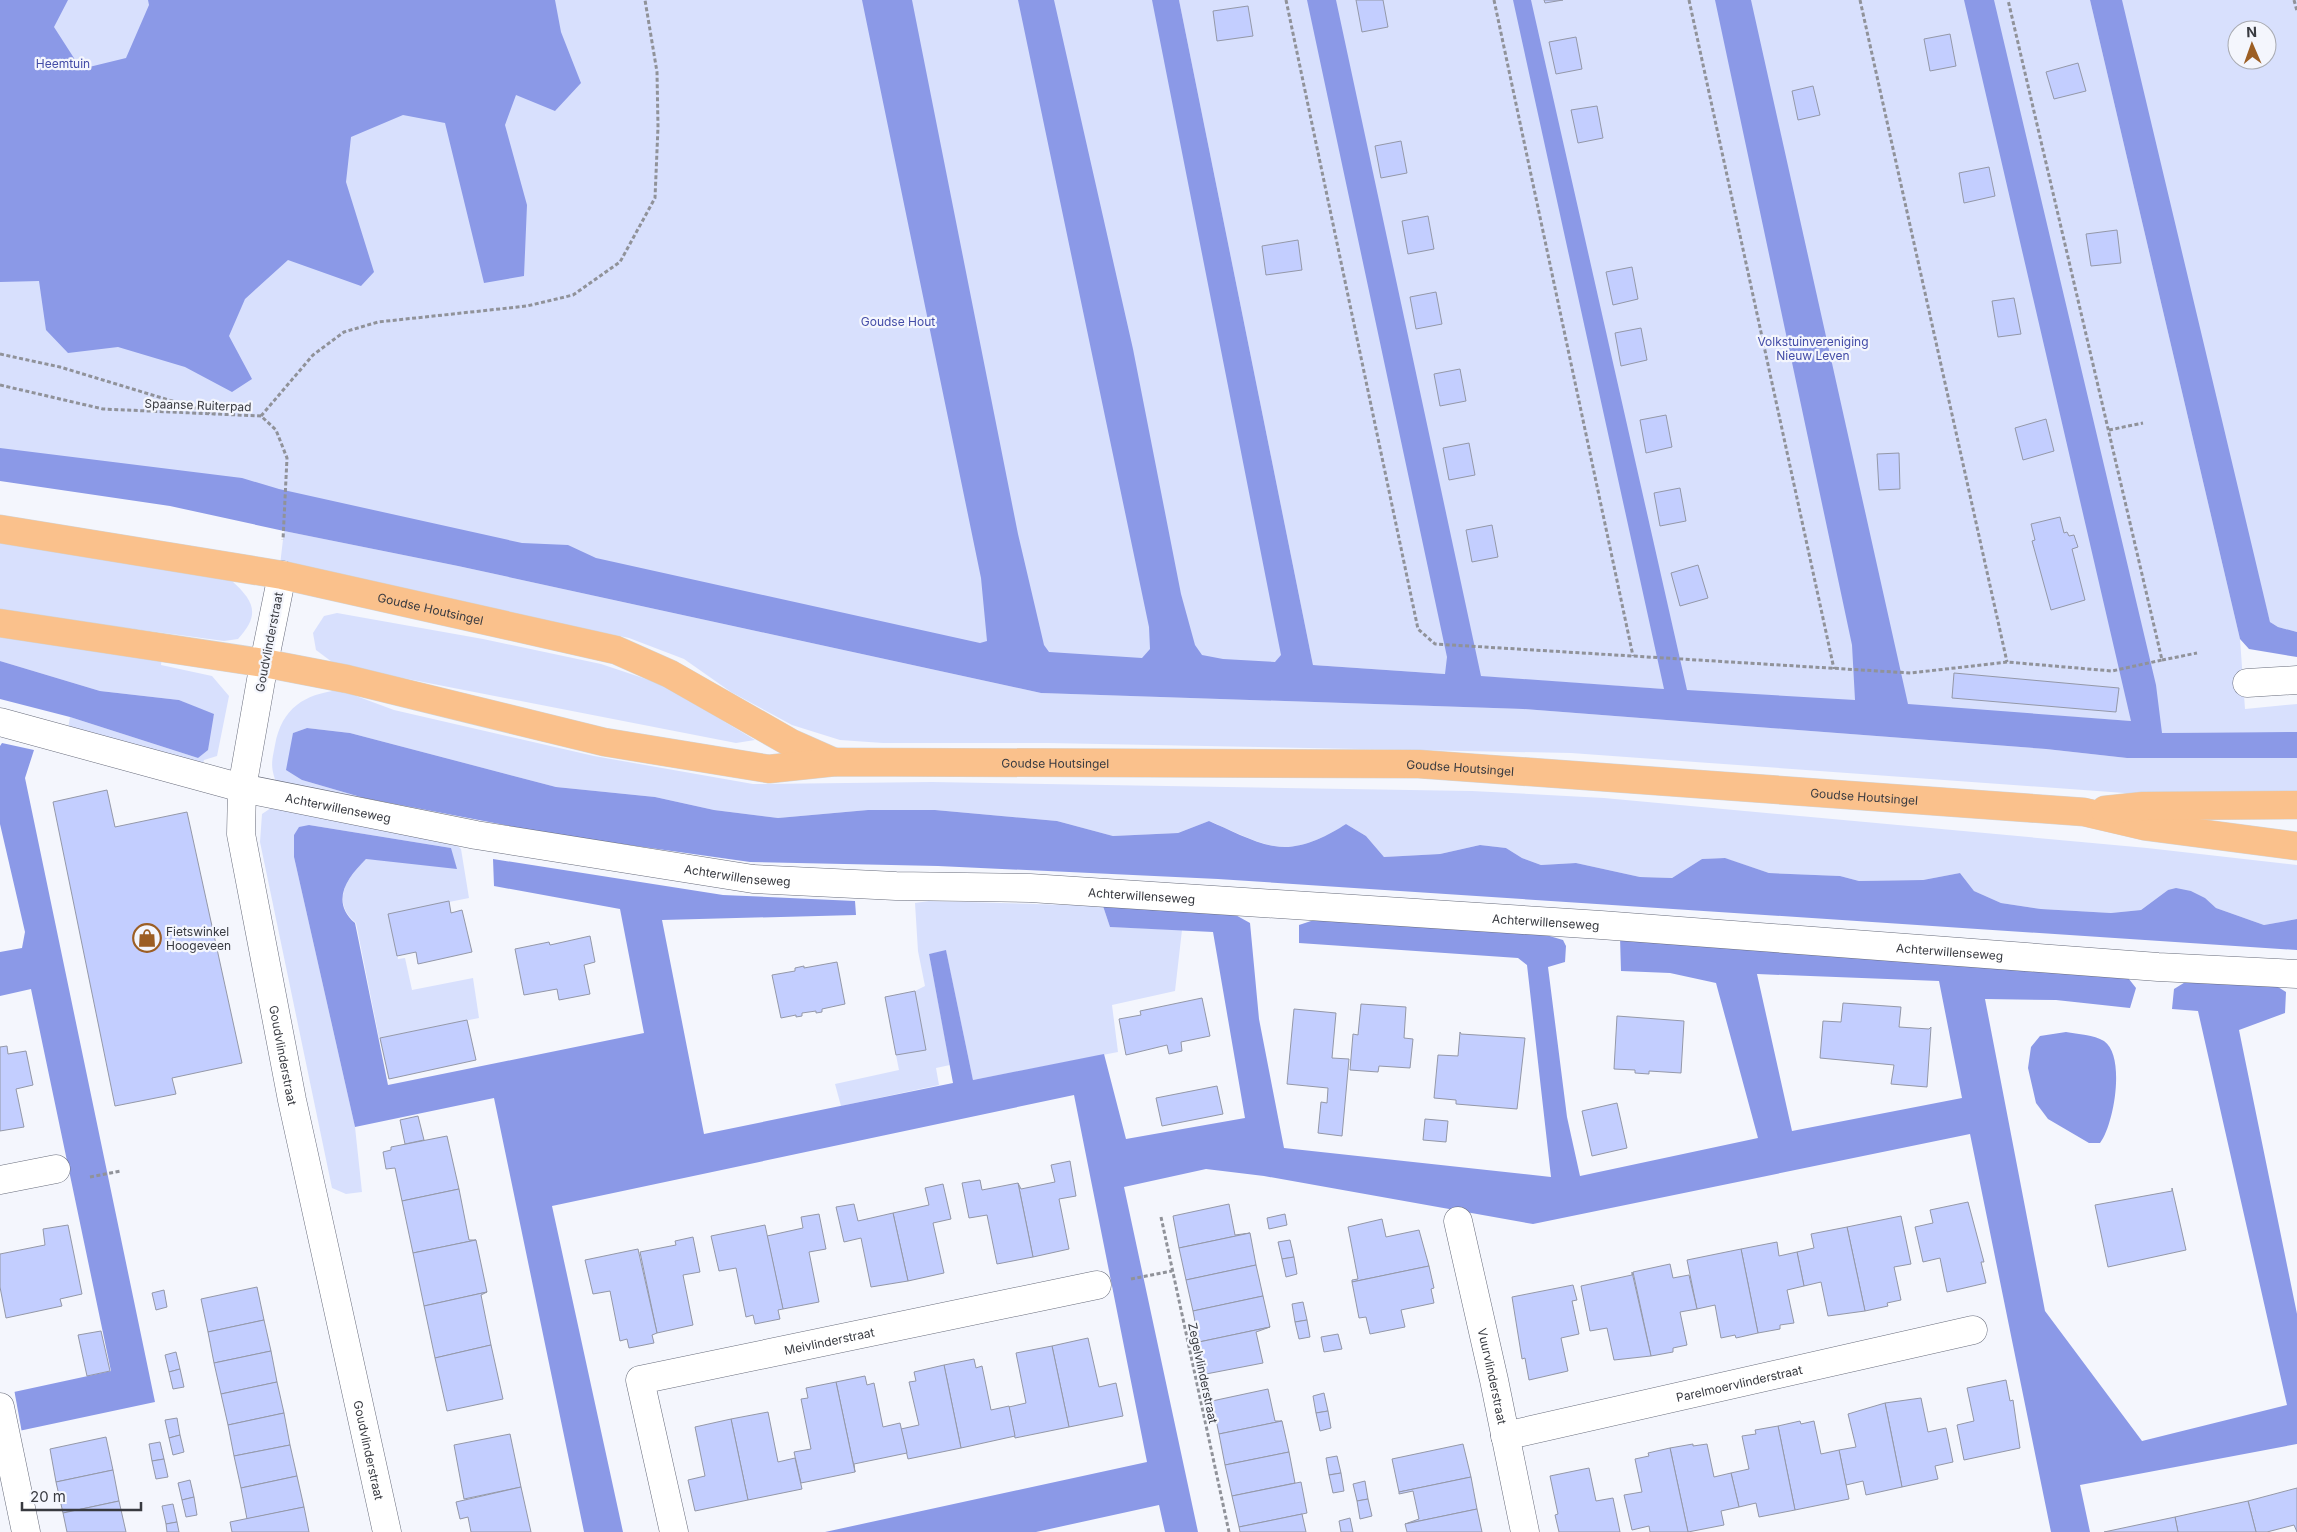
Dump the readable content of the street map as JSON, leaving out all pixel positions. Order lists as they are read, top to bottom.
{
  "streets": {
    "main road": ["Goudse Houtsingel"],
    "street": [
      "Goudvlinderstraat",
      "Achterwillenseweg",
      "Meivlinderstraat",
      "Vuurvlinderstraat",
      "Parelmoervlinderstraat"
    ],
    "path": ["Spaanse Ruiterpad", "Zegelvlinderstraat"]
  },
  "crossings": [
    ["Spaanse Ruiterpad", "Goudse Houtsingel"],
    ["Spaanse Ruiterpad", "Goudvlinderstraat"],
    ["Goudse Houtsingel", "Goudvlinderstraat"],
    ["Goudvlinderstraat", "Achterwillenseweg"],
    ["Vuurvlinderstraat", "Parelmoervlinderstraat"]
  ],
  "parks": ["Heemtuin", "Goudse Hout", "Volkstuinvereniging Nieuw Leven"],
  "places": {
    "shop": ["Fietswinkel Hoogeveen"]
  },
  "scale_bar": "20 m",
  "north": "top"
}
